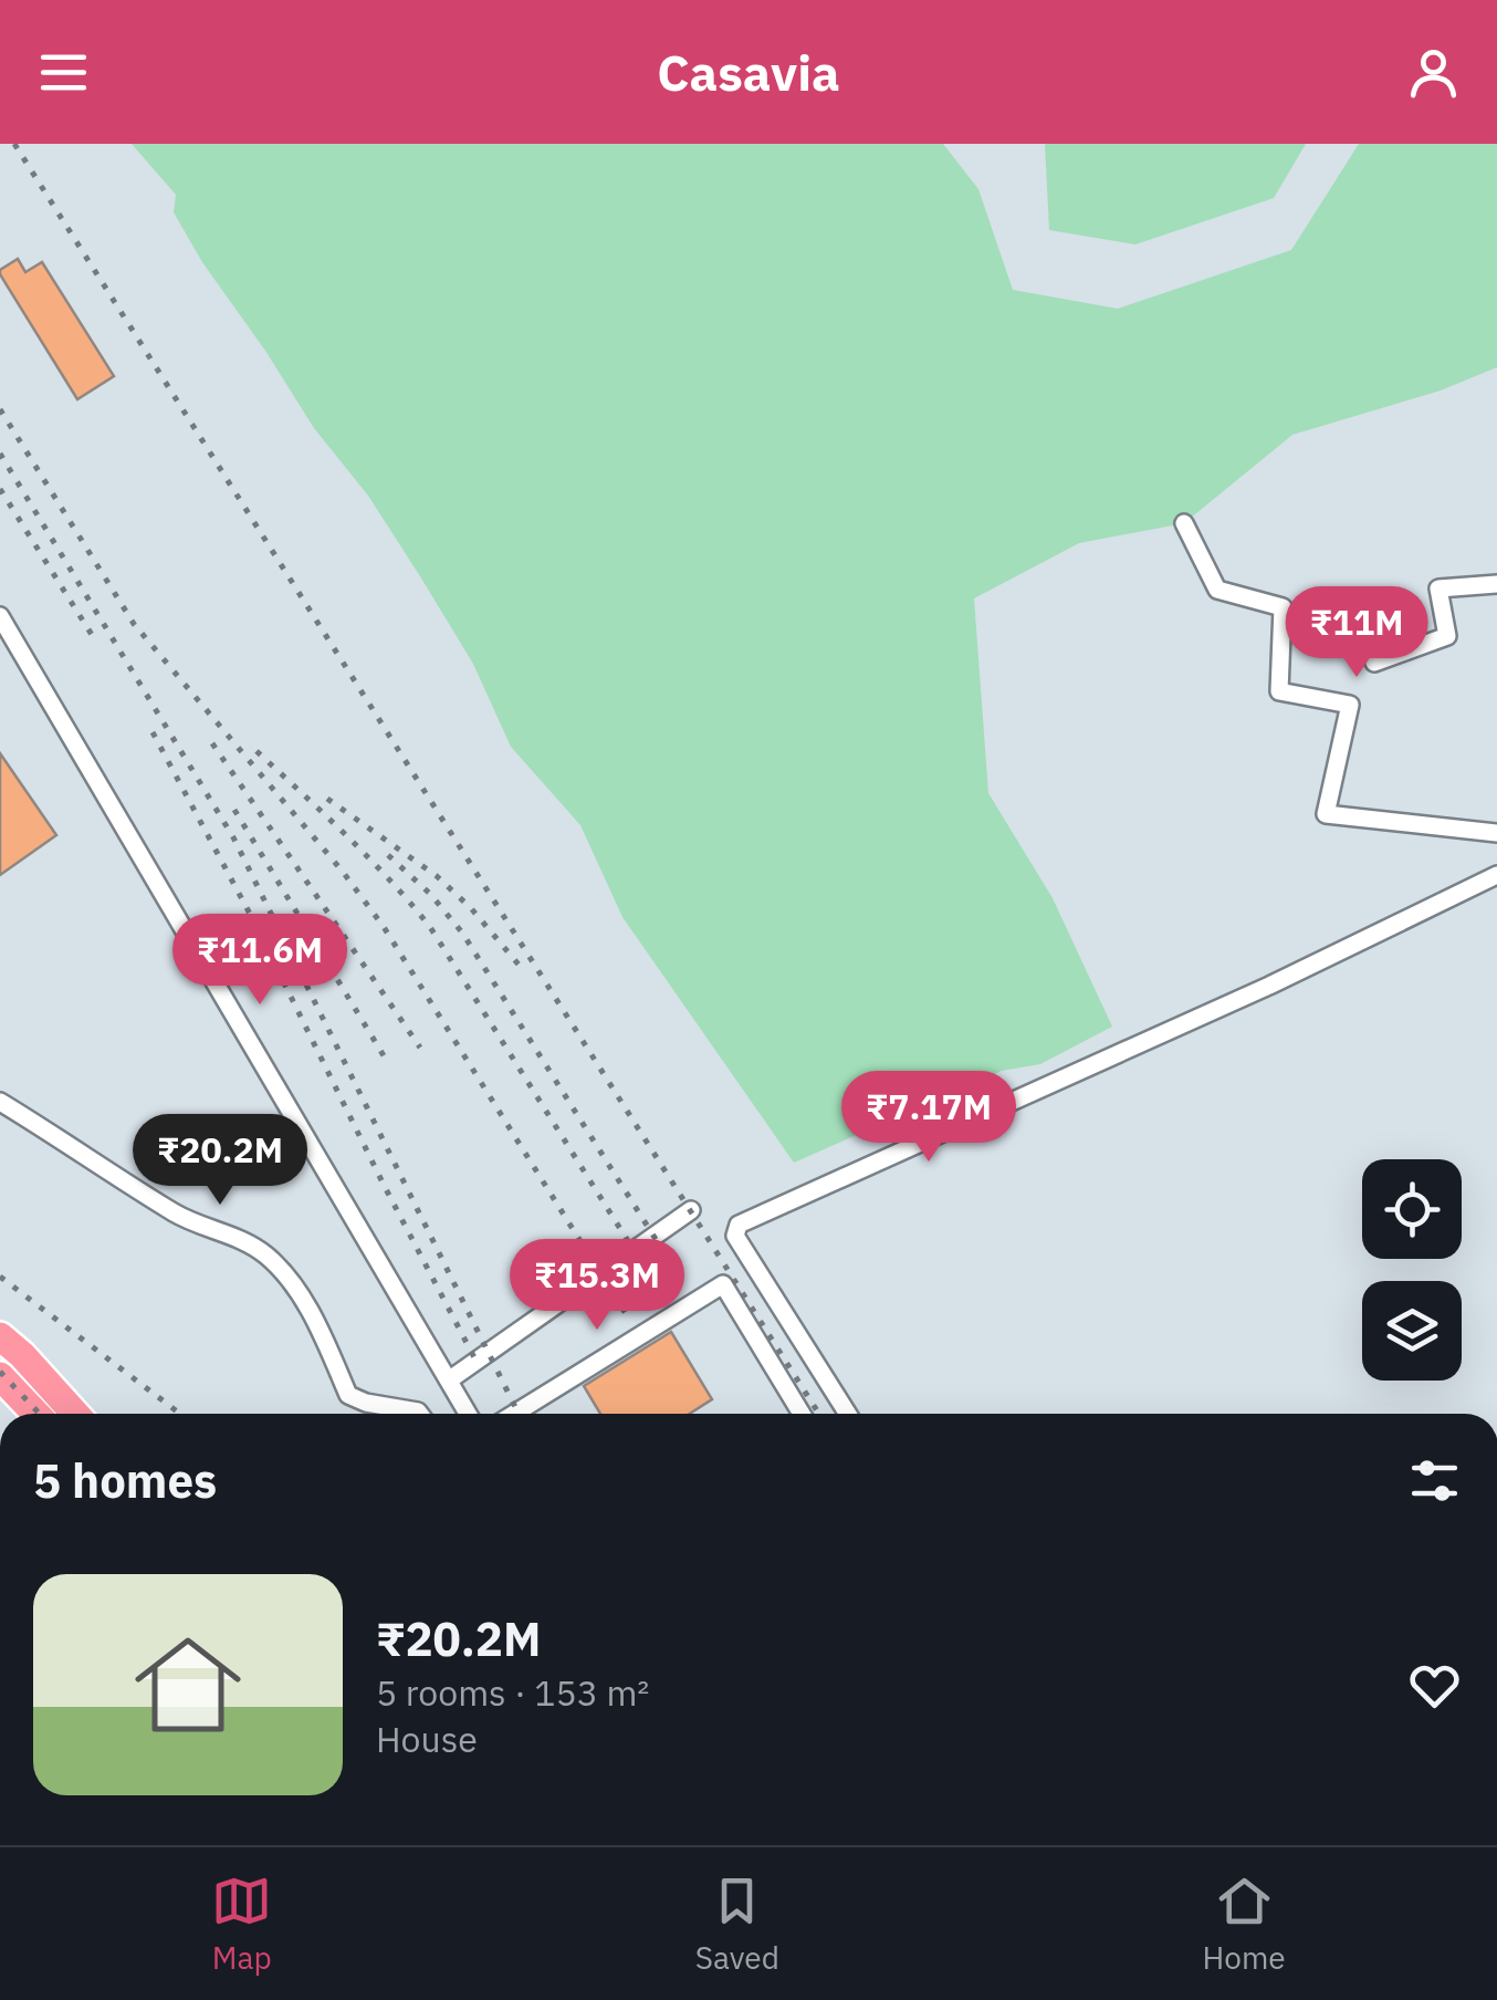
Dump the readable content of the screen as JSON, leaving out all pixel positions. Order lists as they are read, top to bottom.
{
  "page": {
    "header": "Casavia",
    "price": [
      "₹11M",
      "₹11.6M",
      "₹7.17M",
      "₹20.2M",
      "₹15.3M"
    ],
    "heading": "5 homes",
    "list": [
      {
        "name": "₹20.2M",
        "note": "5 rooms · 153 m² · House"
      }
    ],
    "tabs": ["Map", "Saved", "Home"]
  }
}
